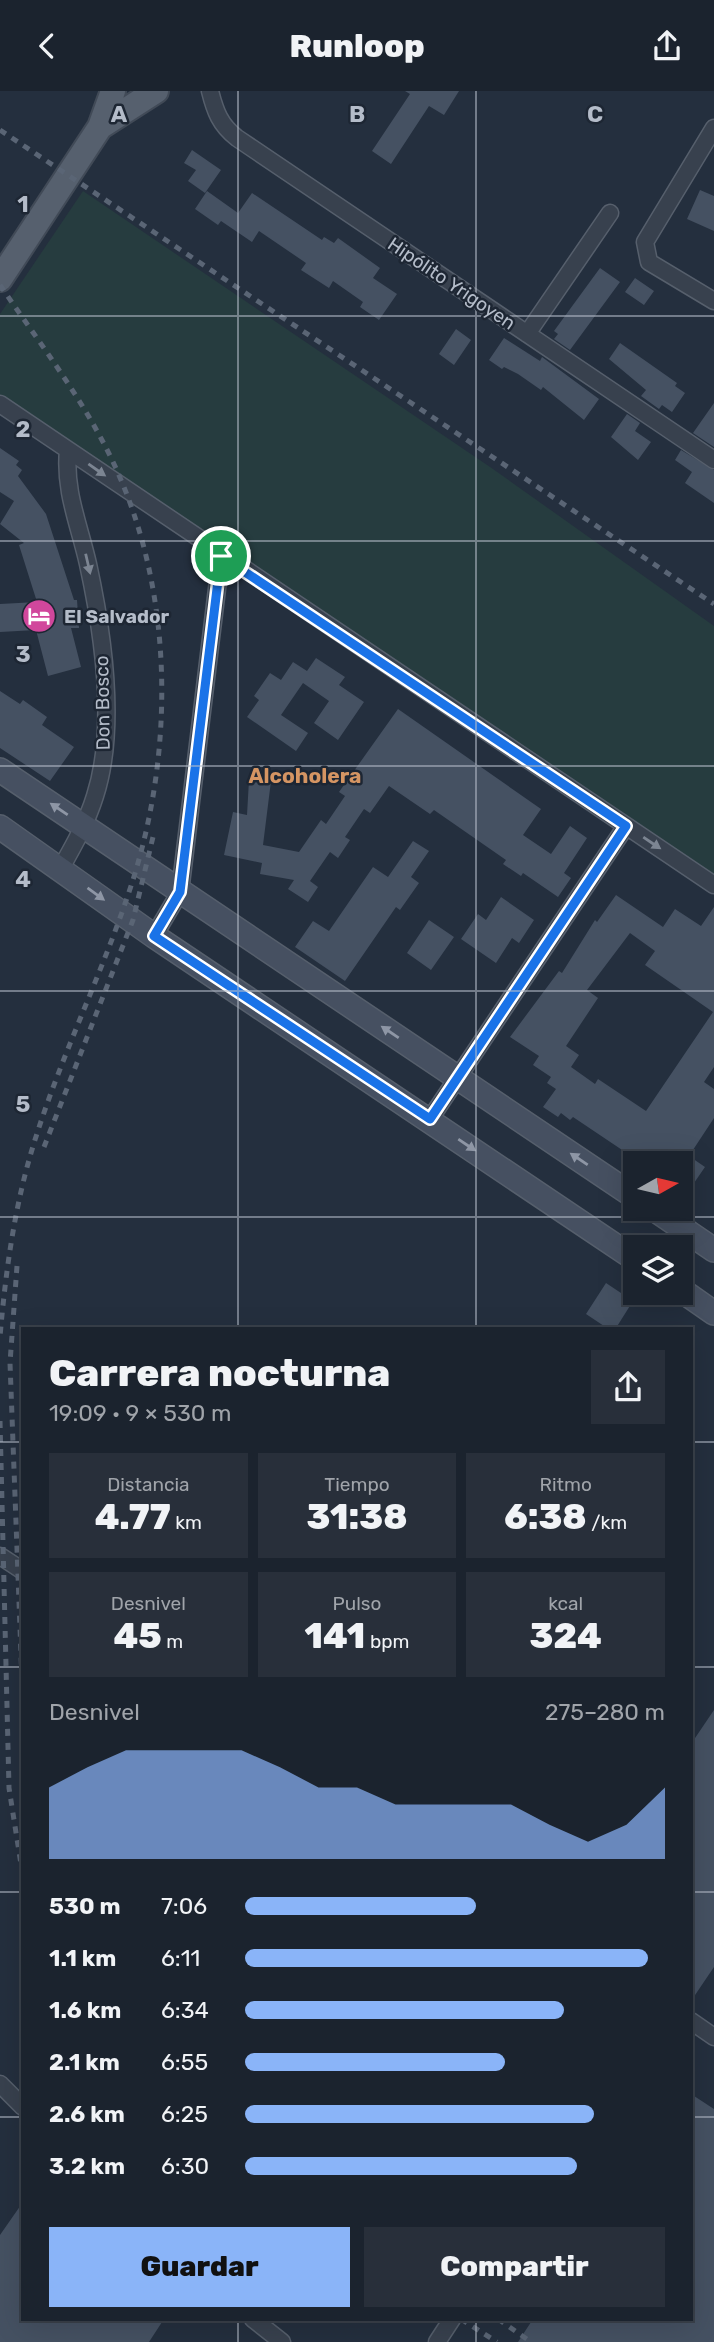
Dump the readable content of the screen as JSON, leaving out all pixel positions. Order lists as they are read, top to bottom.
{
  "streets": {
    "street": ["Hipólito Yrigoyen", "Don Bosco"]
  },
  "districts": ["Alcoholera"],
  "places": {
    "hotel": ["El Salvador"]
  },
  "north": "right",
  "page": {
    "header": "Runloop",
    "heading": ["Carrera nocturna", "19:09 · 9 × 530 m"],
    "stats": [
      ["Distancia", "4.77 km"],
      ["Tiempo", "31:38"],
      ["Ritmo", "6:38 /km"],
      ["Desnivel", "45 m"],
      ["Pulso", "141 bpm"],
      ["kcal", "324"]
    ],
    "chart": ["Desnivel", "275–280 m"],
    "list": [
      {
        "name": "530 m",
        "note": "7:06"
      },
      {
        "name": "1.1 km",
        "note": "6:11"
      },
      {
        "name": "1.6 km",
        "note": "6:34"
      },
      {
        "name": "2.1 km",
        "note": "6:55"
      },
      {
        "name": "2.6 km",
        "note": "6:25"
      },
      {
        "name": "3.2 km",
        "note": "6:30"
      }
    ],
    "buttons": ["Guardar", "Compartir"]
  },
  "grid": {
    "columns": ["A", "B", "C"],
    "rows": [
      "1",
      "2",
      "3",
      "4",
      "5"
    ]
  }
}
